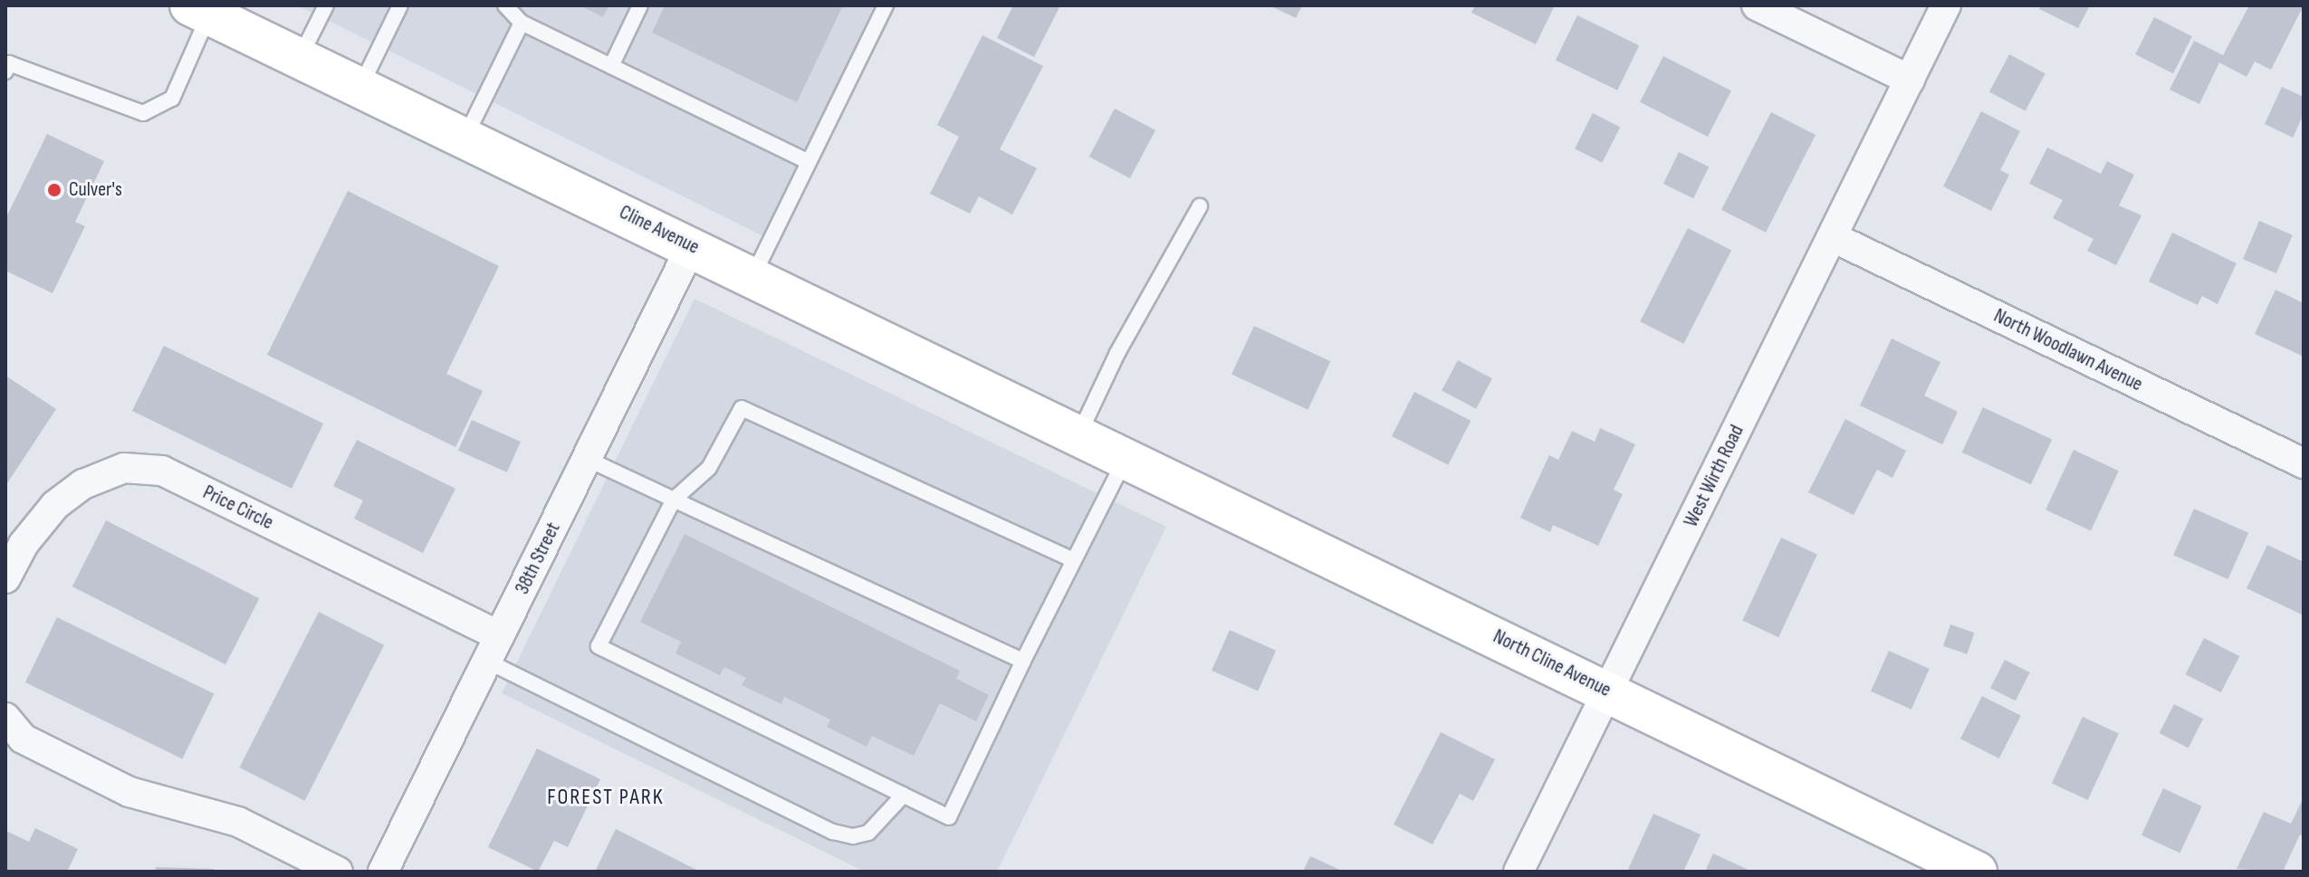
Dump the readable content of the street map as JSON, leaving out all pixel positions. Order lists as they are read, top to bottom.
{
  "streets": {
    "street": [
      "Cline Avenue",
      "North Woodlawn Avenue",
      "West Wirth Road",
      "Price Circle",
      "38th Street",
      "North Cline Avenue"
    ]
  },
  "crossings": [
    ["Cline Avenue", "38th Street"],
    ["Cline Avenue", "North Cline Avenue"],
    ["North Woodlawn Avenue", "West Wirth Road"],
    ["West Wirth Road", "North Cline Avenue"],
    ["Price Circle", "38th Street"]
  ],
  "districts": ["FOREST PARK"],
  "places": ["Culver's"]
}
